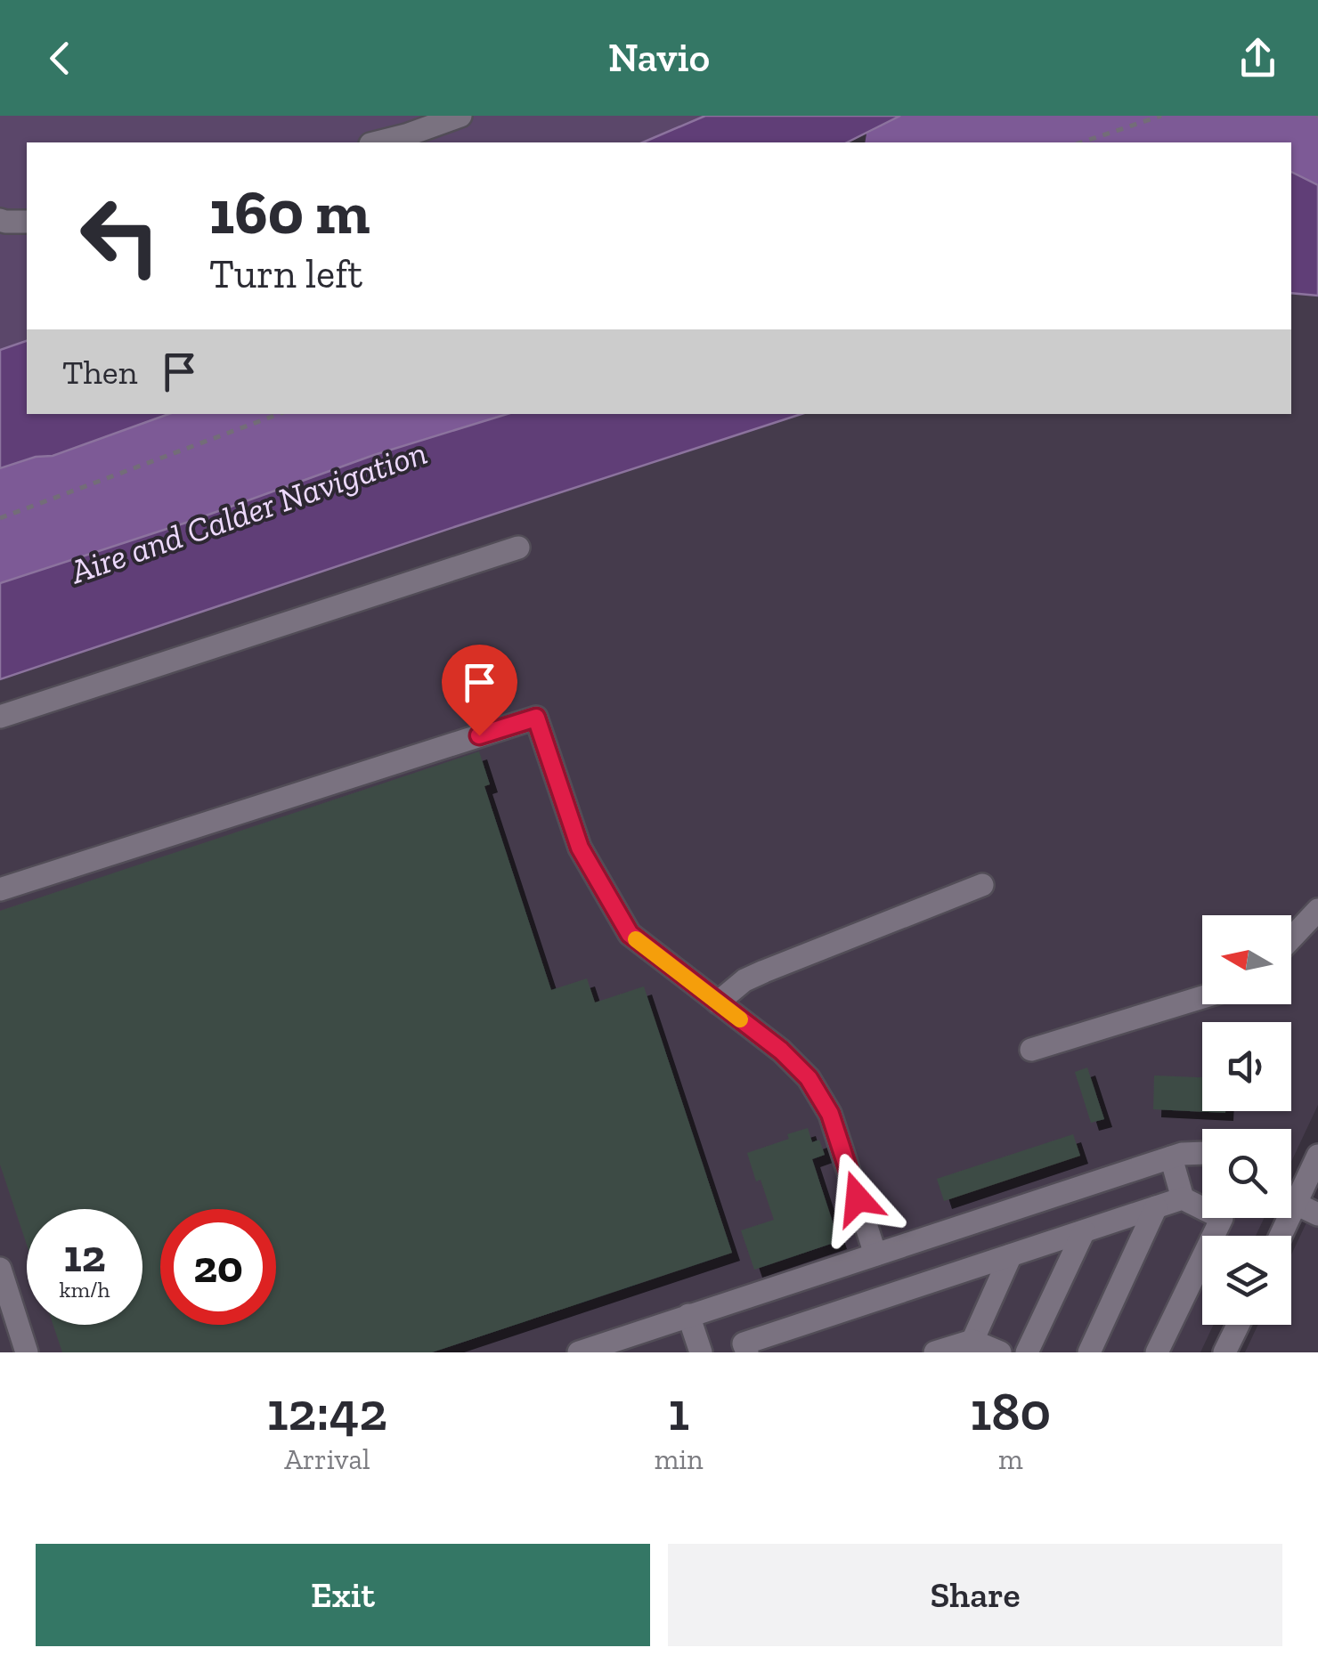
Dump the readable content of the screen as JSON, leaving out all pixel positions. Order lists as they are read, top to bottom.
{
  "water": ["Aire and Calder Navigation"],
  "north": "left",
  "page": {
    "header": "Navio",
    "turn": ["160 m", "Turn left"],
    "then": "Then",
    "speed": "12 km/h",
    "limit": "20",
    "eta": [
      "12:42",
      "Arrival",
      "1",
      "min",
      "180",
      "m"
    ],
    "buttons": ["Exit", "Share"]
  }
}
